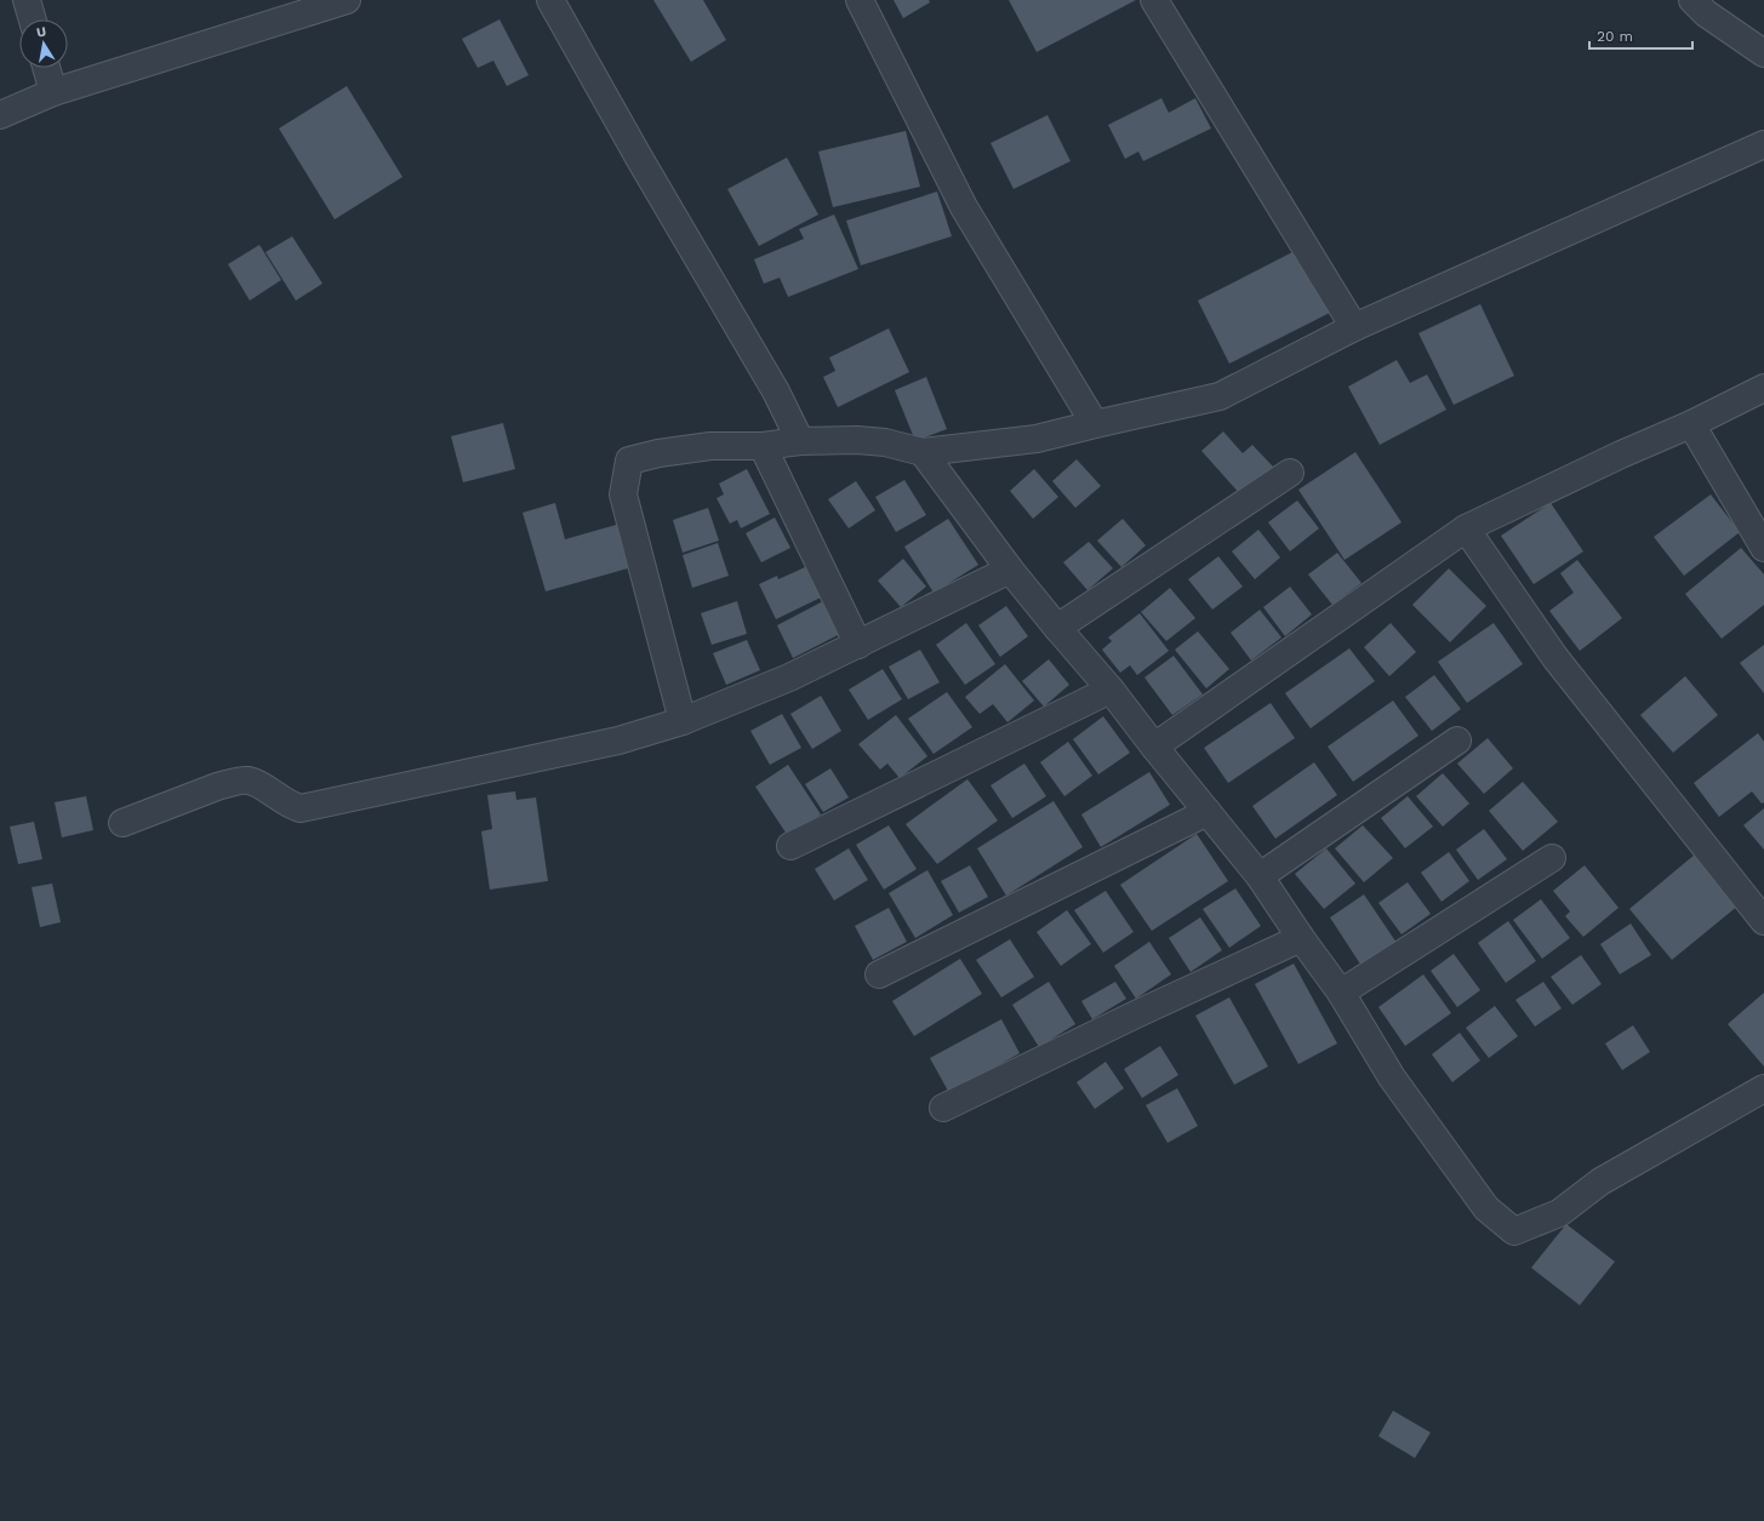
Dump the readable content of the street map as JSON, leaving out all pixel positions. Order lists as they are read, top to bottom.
{
  "scale_bar": "20 m",
  "north": "top"
}
